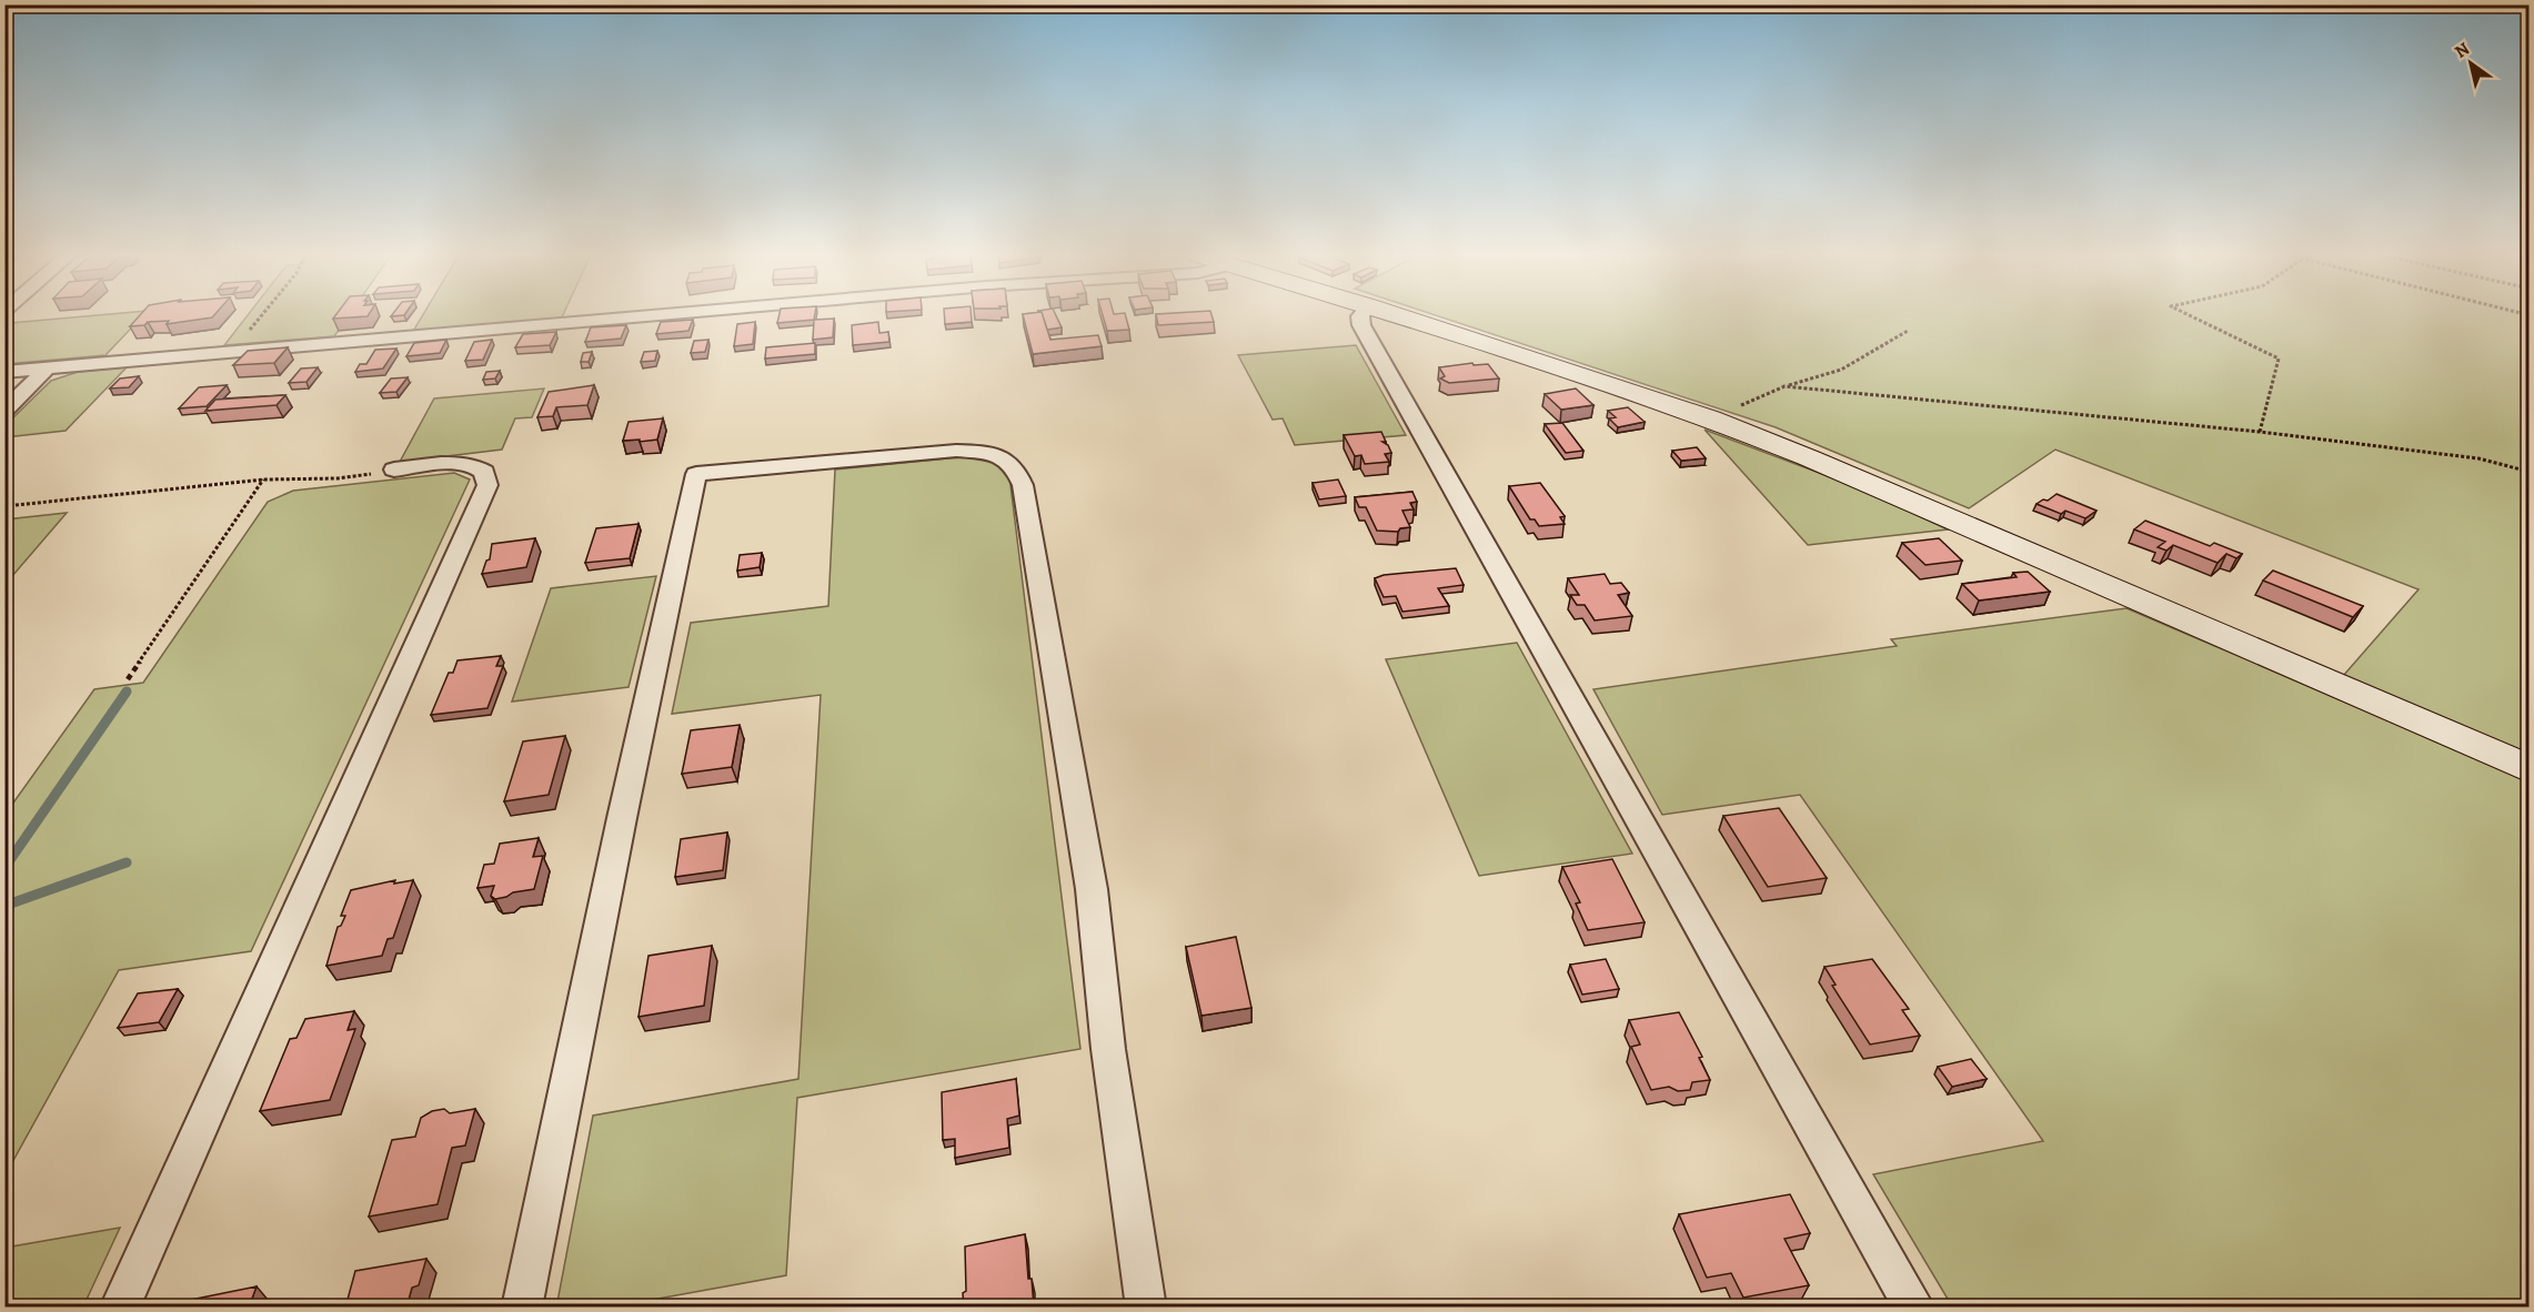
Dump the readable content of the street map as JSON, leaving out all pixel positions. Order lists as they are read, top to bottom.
{
  "north": "top left"
}
